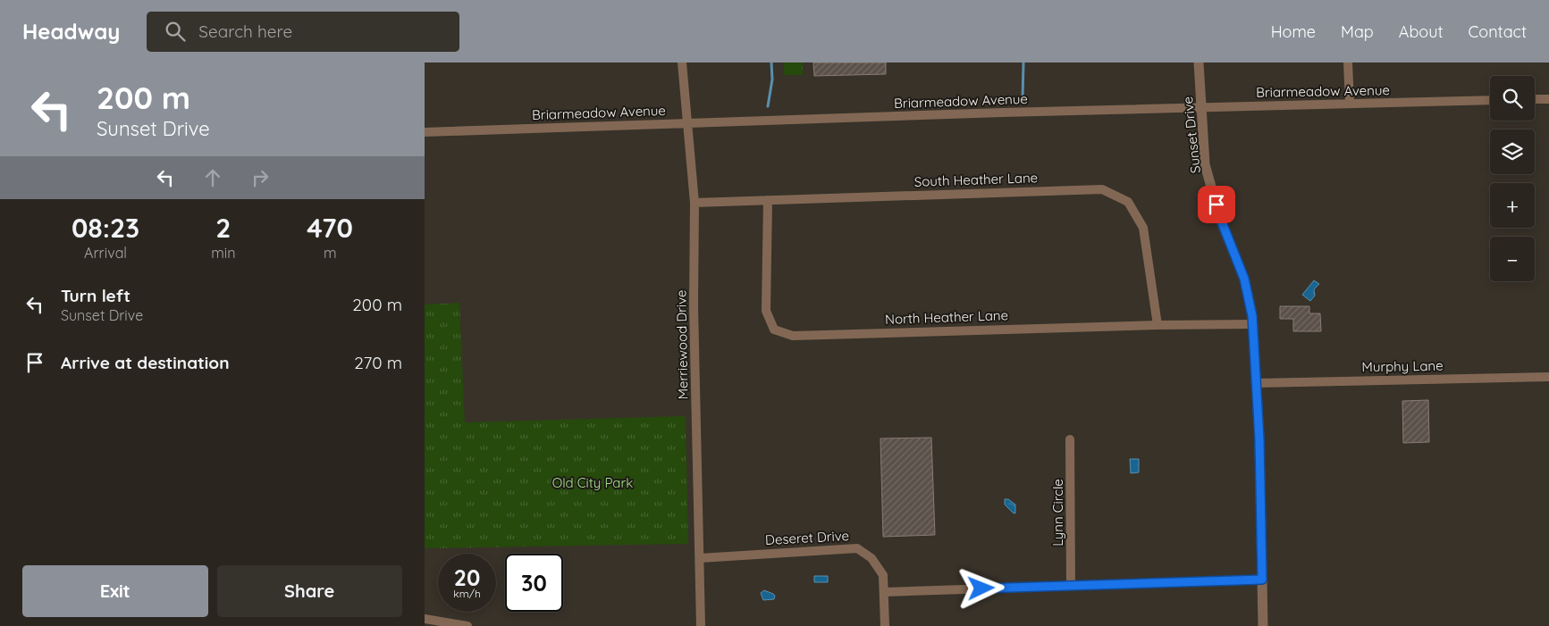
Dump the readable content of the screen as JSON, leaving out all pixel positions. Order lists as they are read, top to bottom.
{
  "streets": {
    "street": [
      "Briarmeadow Avenue",
      "Sunset Drive",
      "South Heather Lane",
      "North Heather Lane",
      "Merriewood Drive",
      "Murphy Lane",
      "Lynn Circle",
      "Deseret Drive"
    ]
  },
  "crossings": [
    ["Briarmeadow Avenue", "Sunset Drive"],
    ["Briarmeadow Avenue", "Merriewood Drive"],
    ["Sunset Drive", "North Heather Lane"],
    ["Sunset Drive", "Murphy Lane"],
    ["South Heather Lane", "North Heather Lane"],
    ["South Heather Lane", "Merriewood Drive"],
    ["Merriewood Drive", "Deseret Drive"]
  ],
  "parks": ["Old City Park"],
  "page": {
    "header": "Headway",
    "search": "Search here",
    "nav": [
      "Home",
      "Map",
      "About",
      "Contact"
    ],
    "turn": ["200 m", "Sunset Drive"],
    "map_buttons": ["+", "−"],
    "eta": [
      "08:23",
      "Arrival",
      "2",
      "min",
      "470",
      "m"
    ],
    "list": [
      {
        "name": "Turn left",
        "note": "Sunset Drive",
        "value": "200 m"
      },
      {
        "name": "Arrive at destination",
        "value": "270 m"
      }
    ],
    "speed": "20 km/h",
    "limit": "30",
    "buttons": ["Exit", "Share"]
  }
}
